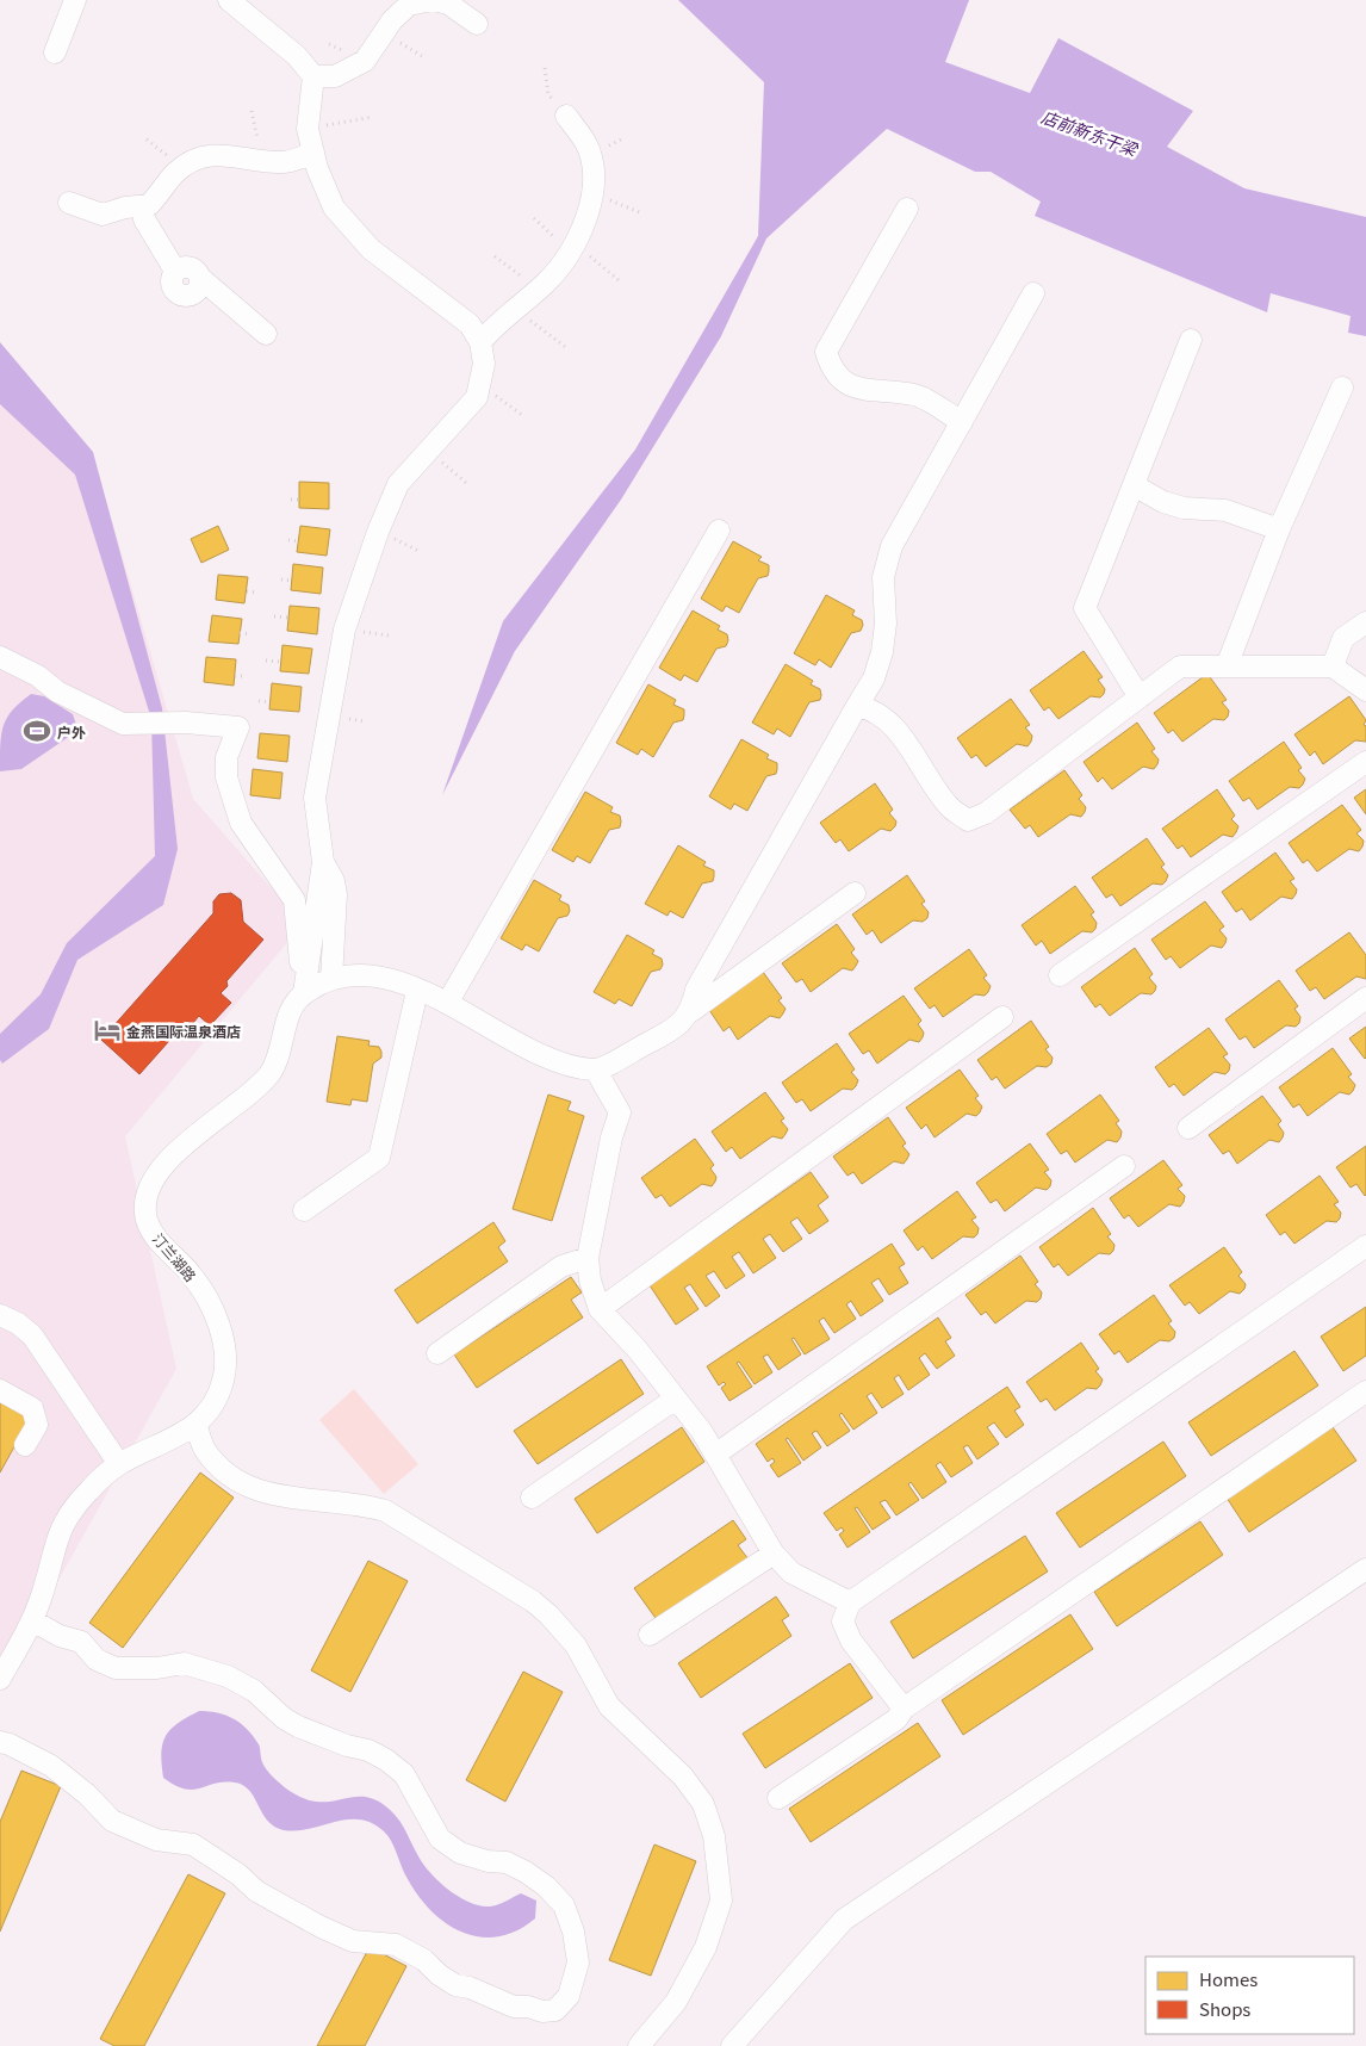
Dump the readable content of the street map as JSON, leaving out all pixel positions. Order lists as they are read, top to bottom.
{
  "streets": {
    "street": ["汀兰湖路"]
  },
  "water": ["店前新东干梁"],
  "places": {
    "sports": ["户外"],
    "hotel": ["金燕国际温泉酒店"]
  },
  "legend": ["Homes", "Shops"]
}
